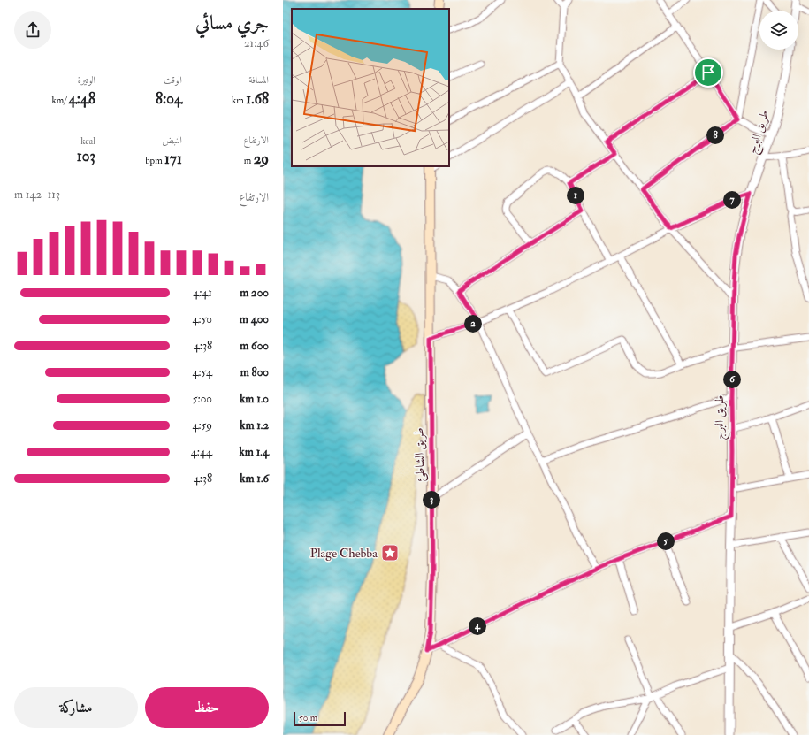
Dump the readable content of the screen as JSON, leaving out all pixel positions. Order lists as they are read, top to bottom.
{
  "streets": {
    "main road": ["طريق الشاطئ"],
    "street": ["طريق البرج"]
  },
  "places": {
    "place": ["Plage Chebba"]
  },
  "scale_bar": "50 m",
  "page": {
    "heading": ["جري مسائي", "21:46"],
    "stats": [
      ["المسافة", "1.68 km"],
      ["الوقت", "8:04"],
      ["الوتيرة", "4:48 /km"],
      ["الارتفاع", "29 m"],
      ["النبض", "171 bpm"],
      ["kcal", "103"]
    ],
    "pins": [
      "8",
      "1",
      "7",
      "2",
      "6",
      "3",
      "5",
      "4"
    ],
    "chart": ["الارتفاع", "113–142 m"],
    "list": [
      {
        "name": "200 m",
        "note": "4:41"
      },
      {
        "name": "400 m",
        "note": "4:50"
      },
      {
        "name": "600 m",
        "note": "4:38"
      },
      {
        "name": "800 m",
        "note": "4:54"
      },
      {
        "name": "1.0 km",
        "note": "5:00"
      },
      {
        "name": "1.2 km",
        "note": "4:59"
      },
      {
        "name": "1.4 km",
        "note": "4:44"
      },
      {
        "name": "1.6 km",
        "note": "4:38"
      }
    ],
    "buttons": ["حفظ", "مشاركة"],
    "scale": "50 m"
  }
}
